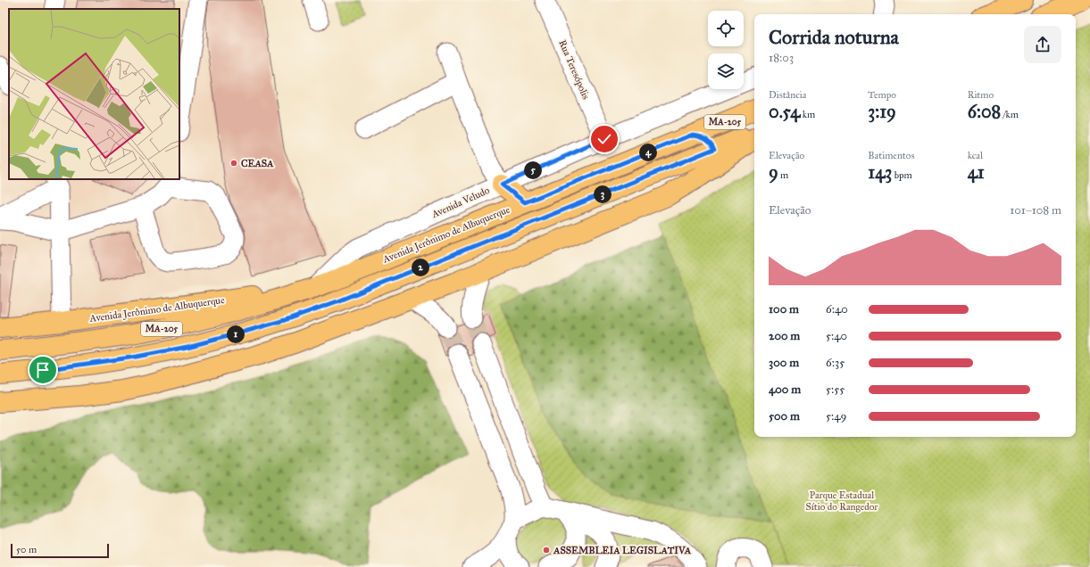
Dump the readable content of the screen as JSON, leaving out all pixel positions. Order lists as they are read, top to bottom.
{
  "streets": {
    "main road": ["MA-205", "Avenida Jerônimo de Albuquerque"],
    "street": ["Rua Teresópolis", "Avenida Veludo"]
  },
  "crossings": [
    ["Rua Teresópolis", "Avenida Veludo"],
    ["Avenida Veludo", "Avenida Jerônimo de Albuquerque"]
  ],
  "parks": ["Parque Estadual Sítio do Rangedor"],
  "places": ["CEASA", "ASSEMBLEIA LEGISLATIVA"],
  "scale_bar": "50 m",
  "page": {
    "heading": ["Corrida noturna", "18:03"],
    "stats": [
      ["Distância", "0.54 km"],
      ["Tempo", "3:19"],
      ["Ritmo", "6:08 /km"],
      ["Elevação", "9 m"],
      ["Batimentos", "143 bpm"],
      ["kcal", "41"]
    ],
    "pins": [
      "4",
      "5",
      "3",
      "2",
      "1"
    ],
    "chart": ["Elevação", "101–108 m"],
    "list": [
      {
        "name": "100 m",
        "note": "6:40"
      },
      {
        "name": "200 m",
        "note": "5:40"
      },
      {
        "name": "300 m",
        "note": "6:35"
      },
      {
        "name": "400 m",
        "note": "5:55"
      },
      {
        "name": "500 m",
        "note": "5:49"
      }
    ],
    "scale": "50 m"
  }
}
